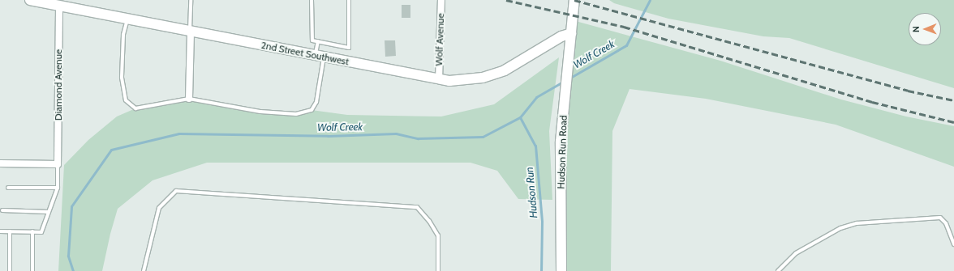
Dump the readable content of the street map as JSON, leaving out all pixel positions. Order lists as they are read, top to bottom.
{
  "streets": {
    "street": [
      "Wolf Avenue",
      "2nd Street Southwest",
      "Diamond Avenue",
      "Hudson Run Road"
    ]
  },
  "crossings": [
    ["Wolf Avenue", "2nd Street Southwest"],
    ["2nd Street Southwest", "Diamond Avenue"],
    ["2nd Street Southwest", "Hudson Run Road"]
  ],
  "water": ["Wolf Creek", "Hudson Run"],
  "north": "left"
}
